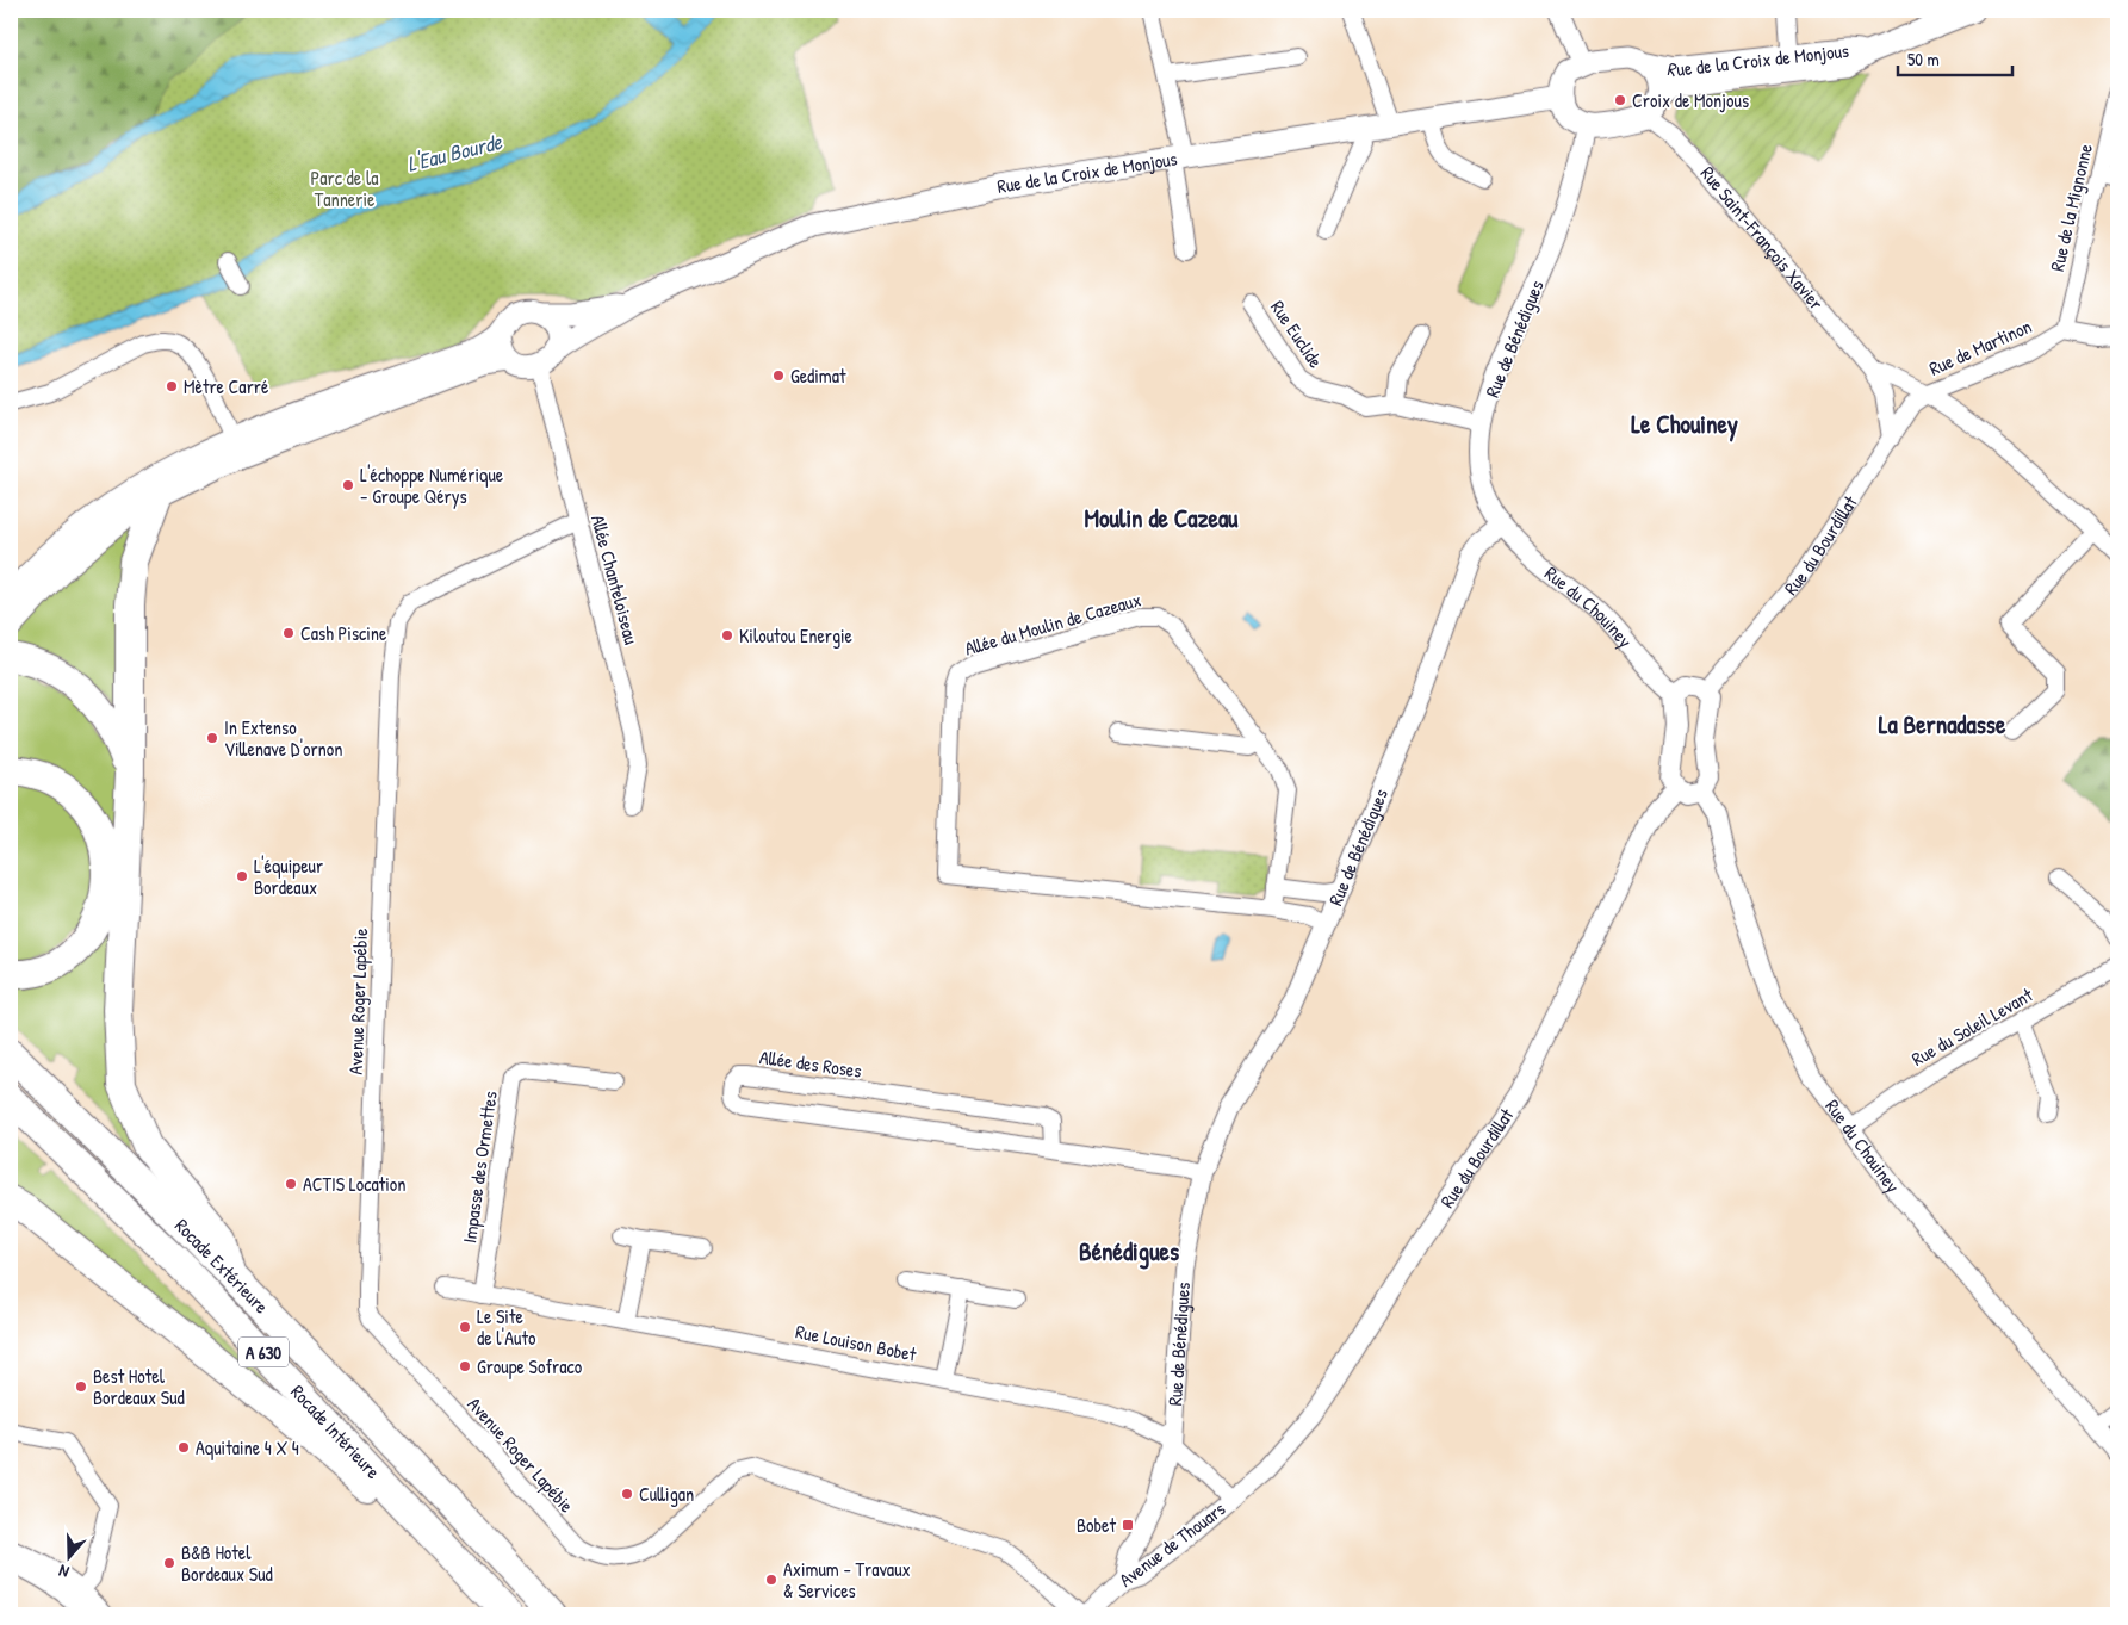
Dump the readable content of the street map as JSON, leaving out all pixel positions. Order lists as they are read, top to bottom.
{
  "streets": {
    "highway": ["Rocade Extérieure", "A 630", "Rocade Intérieure"],
    "main road": ["Rue de la Croix de Monjous"],
    "street": [
      "Rue de la Mignonne",
      "Rue Saint-François Xavier",
      "Rue Euclide",
      "Rue de Bénédigues",
      "Rue de Martinon",
      "Rue du Bourdillat",
      "Allée Chanteloiseau",
      "Rue du Chouiney",
      "Allée du Moulin de Cazeaux",
      "Avenue Roger Lapébie",
      "Rue du Soleil Levant",
      "Allée des Roses",
      "Impasse des Ormettes",
      "Rue Louison Bobet",
      "Avenue de Thouars"
    ]
  },
  "crossings": [
    ["Rue de la Croix de Monjous", "Rue Saint-François Xavier"],
    ["Rue de la Croix de Monjous", "Rue de Bénédigues"],
    ["Rue de la Croix de Monjous", "Allée Chanteloiseau"],
    ["Rue de la Mignonne", "Rue de Martinon"],
    ["Rue Saint-François Xavier", "Rue de Bénédigues"],
    ["Rue Saint-François Xavier", "Rue du Bourdillat"],
    ["Rue Euclide", "Rue de Bénédigues"],
    ["Rue de Bénédigues", "Rue du Chouiney"],
    ["Rue de Bénédigues", "Allée du Moulin de Cazeaux"],
    ["Rue de Bénédigues", "Allée des Roses"],
    ["Rue de Bénédigues", "Rue Louison Bobet"],
    ["Rue de Bénédigues", "Avenue de Thouars"],
    ["Rue de Martinon", "Rue du Bourdillat"],
    ["Rue du Bourdillat", "Rue Louison Bobet"],
    ["Rue du Bourdillat", "Avenue de Thouars"],
    ["Allée Chanteloiseau", "Avenue Roger Lapébie"],
    ["Rue du Chouiney", "Rue du Soleil Levant"],
    ["Impasse des Ormettes", "Rue Louison Bobet"],
    ["Rue Louison Bobet", "Avenue de Thouars"]
  ],
  "districts": [
    "Le Chouiney",
    "Moulin de Cazeau",
    "La Bernadasse",
    "Bénédigues"
  ],
  "water": ["L'Eau Bourde"],
  "parks": ["Parc de la Tannerie"],
  "places": {
    "other": [
      "Croix de Monjous",
      "Gedimat",
      "Mètre Carré",
      "L'échoppe Numérique - Groupe Qérys",
      "Cash Piscine",
      "Kiloutou Energie",
      "In Extenso Villenave D'ornon",
      "L'équipeur Bordeaux",
      "ACTIS Location",
      "Le Site de l'Auto",
      "Groupe Sofraco",
      "Best Hotel Bordeaux Sud",
      "Aquitaine 4 X 4",
      "Culligan",
      "B&B Hotel Bordeaux Sud",
      "Aximum - Travaux & Services"
    ],
    "transit": ["Bobet"]
  },
  "scale_bar": "50 m",
  "north": "bottom"
}
